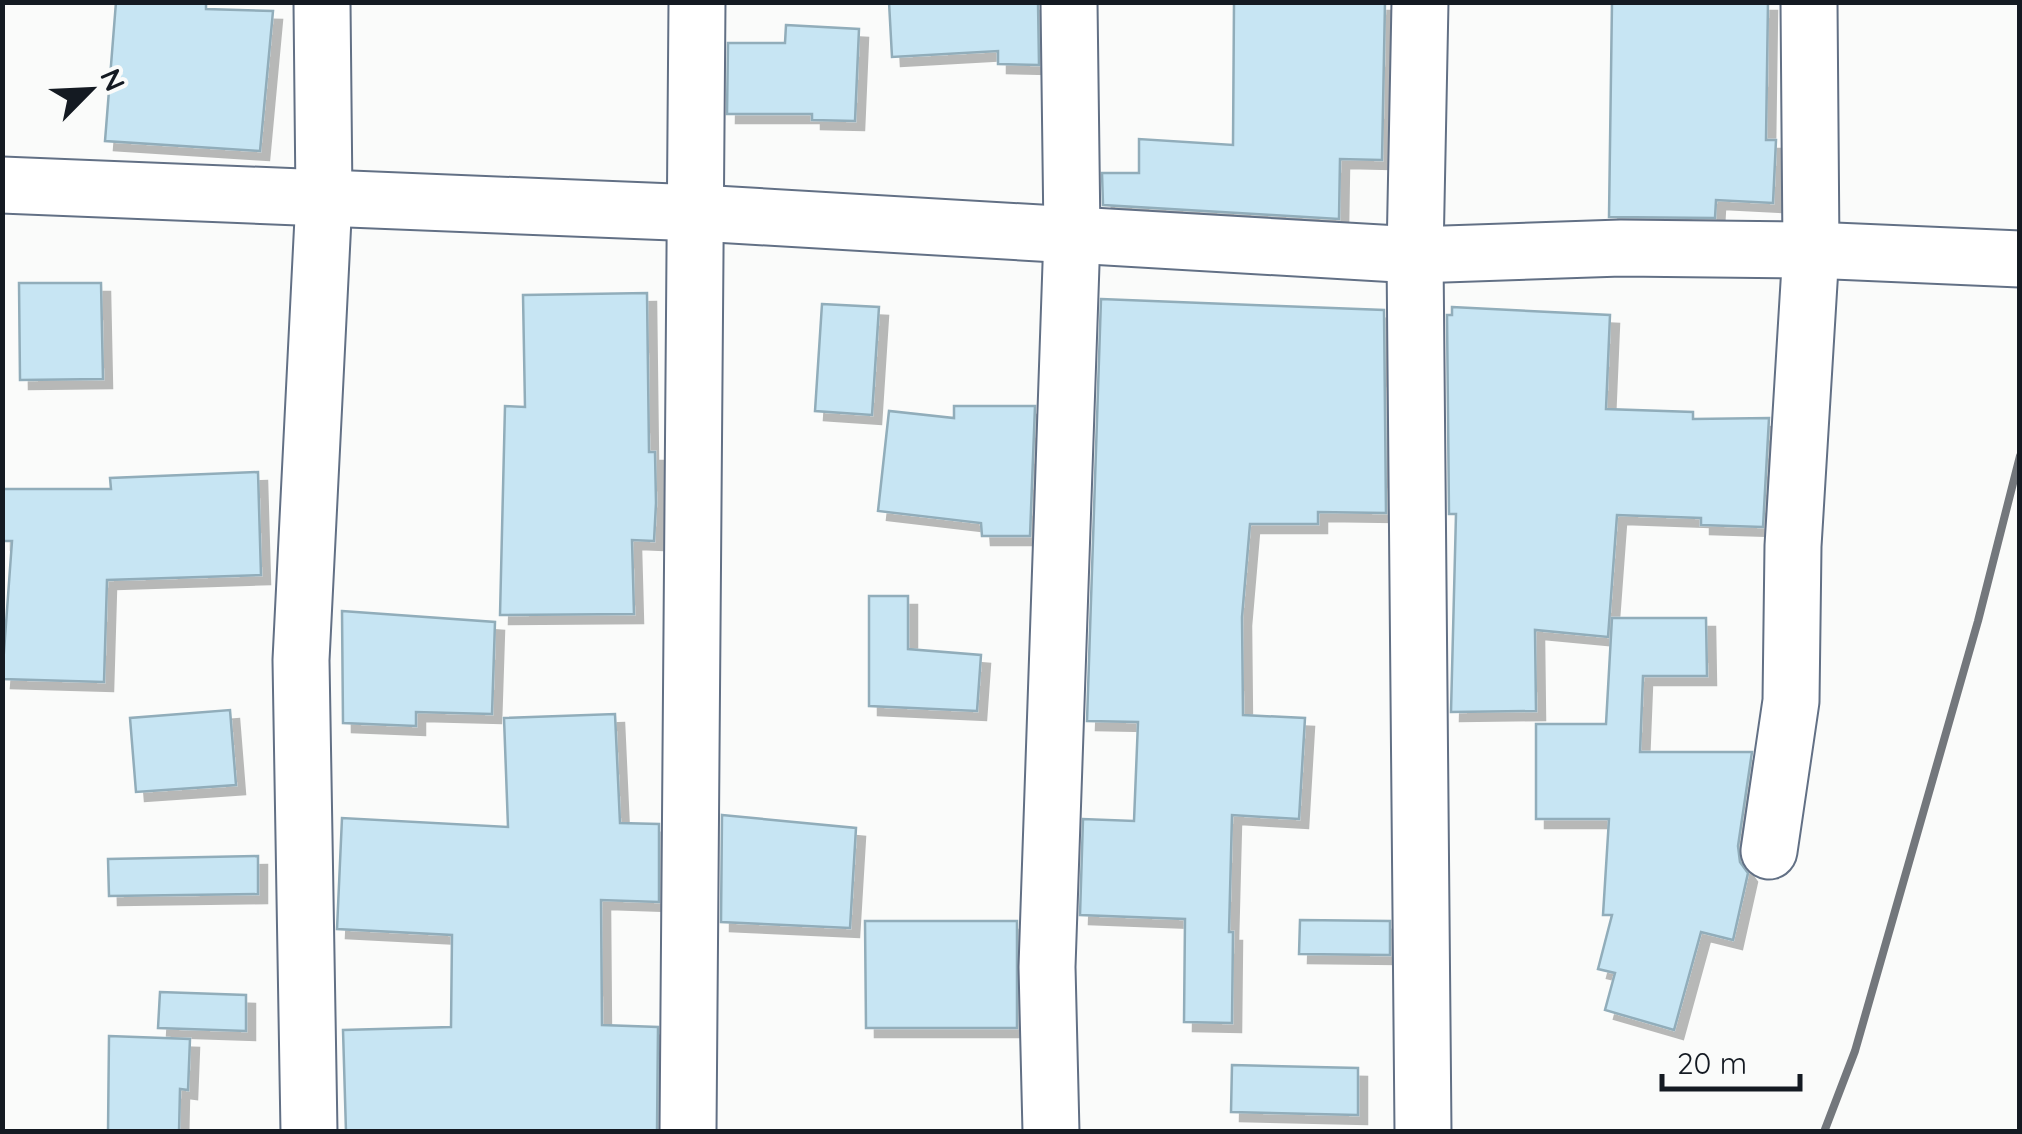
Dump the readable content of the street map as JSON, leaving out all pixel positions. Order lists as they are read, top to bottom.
{
  "scale_bar": "20 m",
  "north": "top right"
}
